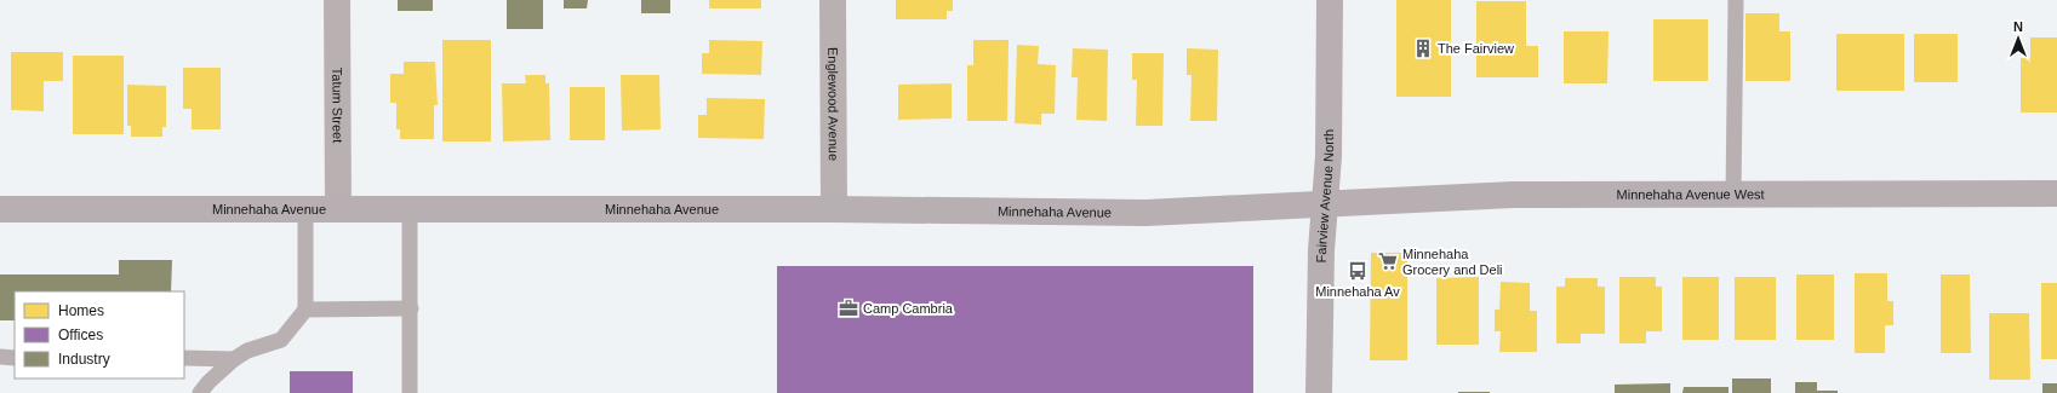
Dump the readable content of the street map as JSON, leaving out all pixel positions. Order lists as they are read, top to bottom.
{
  "streets": {
    "street": [
      "Englewood Avenue",
      "Tatum Street",
      "Minnehaha Avenue West",
      "Fairview Avenue North",
      "Minnehaha Avenue"
    ]
  },
  "crossings": [
    ["Englewood Avenue", "Minnehaha Avenue"],
    ["Tatum Street", "Minnehaha Avenue"],
    ["Minnehaha Avenue West", "Fairview Avenue North"],
    ["Minnehaha Avenue West", "Minnehaha Avenue"],
    ["Fairview Avenue North", "Minnehaha Avenue"]
  ],
  "places": {
    "building": ["The Fairview"],
    "supermarket": ["Minnehaha Grocery and Deli"],
    "bus stop": ["Minnehaha Av"],
    "office": ["Camp Cambria"]
  },
  "legend": ["Homes", "Offices", "Industry"],
  "north": "top"
}
